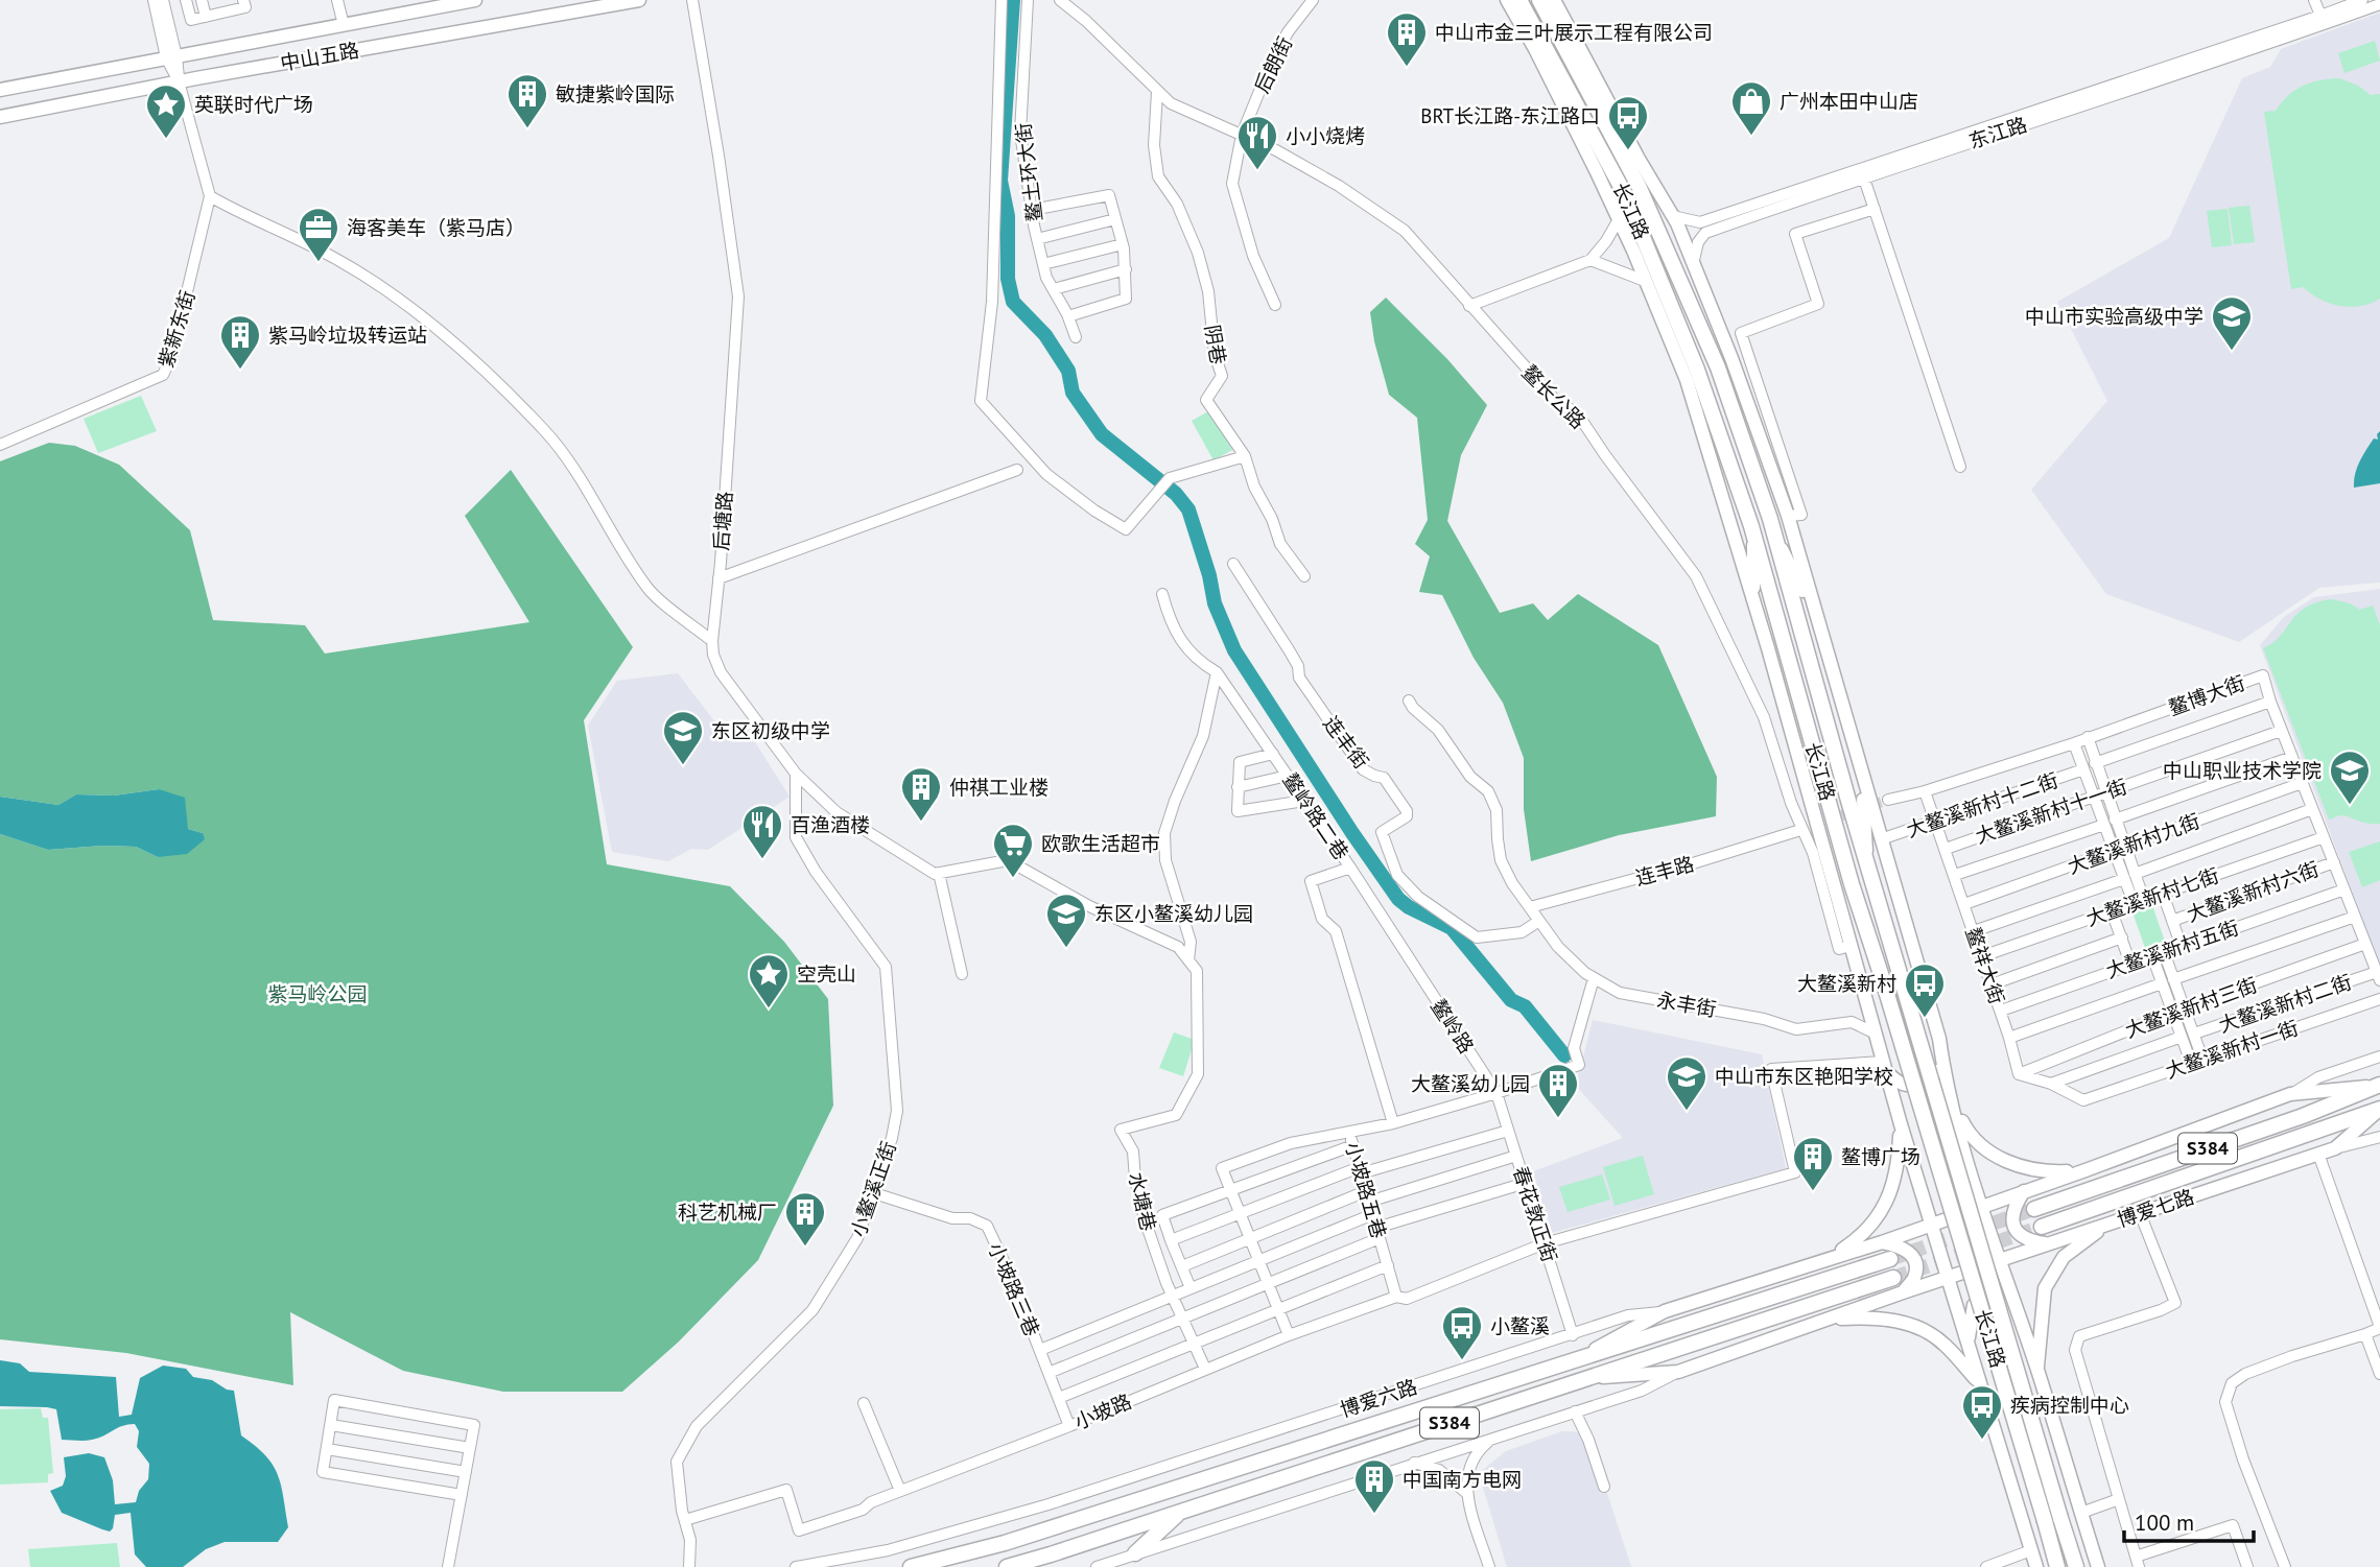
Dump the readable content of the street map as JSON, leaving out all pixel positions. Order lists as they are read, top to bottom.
{
  "streets": {
    "highway": [
      "长江路",
      "S384",
      "博爱七路",
      "博爱六路"
    ],
    "main road": ["中山五路"],
    "street": [
      "后朗街",
      "东江路",
      "鳌土环大街",
      "紫新东街",
      "阴巷",
      "鳌长公路",
      "后塘路",
      "鳌博大街",
      "连丰街",
      "大鳌溪新村十二街",
      "大鳌溪新村十一街",
      "鳌岭路二巷",
      "大鳌溪新村九街",
      "连丰路",
      "大鳌溪新村六街",
      "大鳌溪新村七街",
      "大鳌溪新村五街",
      "鳌祥大街",
      "大鳌溪新村二街",
      "永丰街",
      "大鳌溪新村三街",
      "鳌岭路",
      "大鳌溪新村一街",
      "小鳌溪正街",
      "小坡路五巷",
      "水塘巷",
      "春花敦正街",
      "小坡路三巷",
      "小坡路"
    ]
  },
  "crossings": [
    ["后朗街", "鳌长公路"],
    ["东江路", "长江路"],
    ["长江路", "鳌长公路"],
    ["长江路", "大鳌溪新村十二街"],
    ["长江路", "永丰街"],
    ["长江路", "博爱七路"],
    ["长江路", "博爱六路"],
    ["长江路", "小坡路"],
    ["阴巷", "鳌长公路"],
    ["后塘路", "小鳌溪正街"],
    ["鳌博大街", "大鳌溪新村十一街"],
    ["鳌博大街", "大鳌溪新村九街"],
    ["鳌博大街", "大鳌溪新村六街"],
    ["鳌博大街", "大鳌溪新村七街"],
    ["鳌博大街", "大鳌溪新村五街"],
    ["鳌博大街", "鳌祥大街"],
    ["鳌博大街", "大鳌溪新村二街"],
    ["鳌博大街", "大鳌溪新村三街"],
    ["连丰街", "永丰街"],
    ["大鳌溪新村十二街", "鳌祥大街"],
    ["大鳌溪新村十一街", "鳌祥大街"],
    ["鳌岭路二巷", "鳌岭路"],
    ["大鳌溪新村九街", "鳌祥大街"],
    ["连丰路", "永丰街"],
    ["大鳌溪新村七街", "鳌祥大街"],
    ["大鳌溪新村五街", "鳌祥大街"],
    ["鳌祥大街", "大鳌溪新村三街"],
    ["鳌岭路", "春花敦正街"],
    ["小鳌溪正街", "小坡路三巷"],
    ["小鳌溪正街", "小坡路"],
    ["小坡路五巷", "小坡路"],
    ["水塘巷", "小坡路"],
    ["春花敦正街", "博爱六路"],
    ["春花敦正街", "小坡路"],
    ["小坡路三巷", "小坡路"]
  ],
  "parks": ["紫马岭公园"],
  "places": {
    "building": [
      "中山市金三叶展示工程有限公司",
      "敏捷紫岭国际",
      "紫马岭垃圾转运站",
      "仲祺工业楼",
      "大鳌溪幼儿园",
      "鳌博广场",
      "科艺机械厂",
      "中国南方电网"
    ],
    "shop": ["广州本田中山店"],
    "place": ["英联时代广场", "空壳山"],
    "bus stop": [
      "BRT长江路-东江路口",
      "大鳌溪新村",
      "小鳌溪",
      "疾病控制中心"
    ],
    "restaurant": ["小小烧烤", "百渔酒楼"],
    "office": ["海客美车（紫马店）"],
    "school or university": [
      "中山市实验高级中学",
      "东区初级中学",
      "中山职业技术学院",
      "东区小鳌溪幼儿园",
      "中山市东区艳阳学校"
    ],
    "supermarket": ["欧歌生活超市"]
  },
  "scale_bar": "100 m"
}
